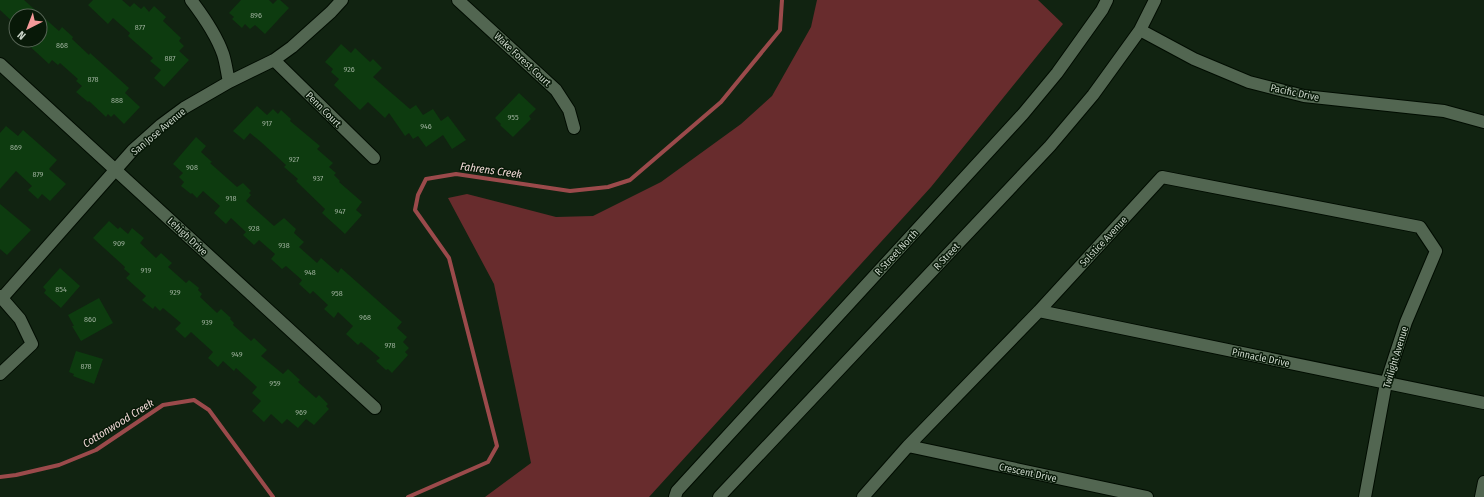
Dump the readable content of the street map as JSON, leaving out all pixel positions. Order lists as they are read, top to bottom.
{
  "streets": {
    "street": [
      "Wake Forest Court",
      "Pacific Drive",
      "Penn Court",
      "San Jose Avenue",
      "Lehigh Drive",
      "Solstice Avenue",
      "R Street North",
      "R Street",
      "Pinnacle Drive",
      "Twilight Avenue",
      "Crescent Drive"
    ]
  },
  "crossings": [
    ["Pacific Drive", "R Street"],
    ["Penn Court", "San Jose Avenue"],
    ["San Jose Avenue", "Lehigh Drive"],
    ["Solstice Avenue", "Pinnacle Drive"],
    ["Solstice Avenue", "Twilight Avenue"],
    ["Solstice Avenue", "Crescent Drive"],
    ["Pinnacle Drive", "Twilight Avenue"]
  ],
  "water": ["Fahrens Creek", "Cottonwood Creek"],
  "house_numbers": [
    "896",
    "877",
    "868",
    "887",
    "926",
    "878",
    "888",
    "955",
    "917",
    "946",
    "869",
    "927",
    "908",
    "879",
    "937",
    "918",
    "947",
    "928",
    "909",
    "938",
    "919",
    "948",
    "854",
    "929",
    "958",
    "968",
    "860",
    "939",
    "978",
    "949",
    "878",
    "959",
    "969"
  ],
  "north": "bottom left"
}
